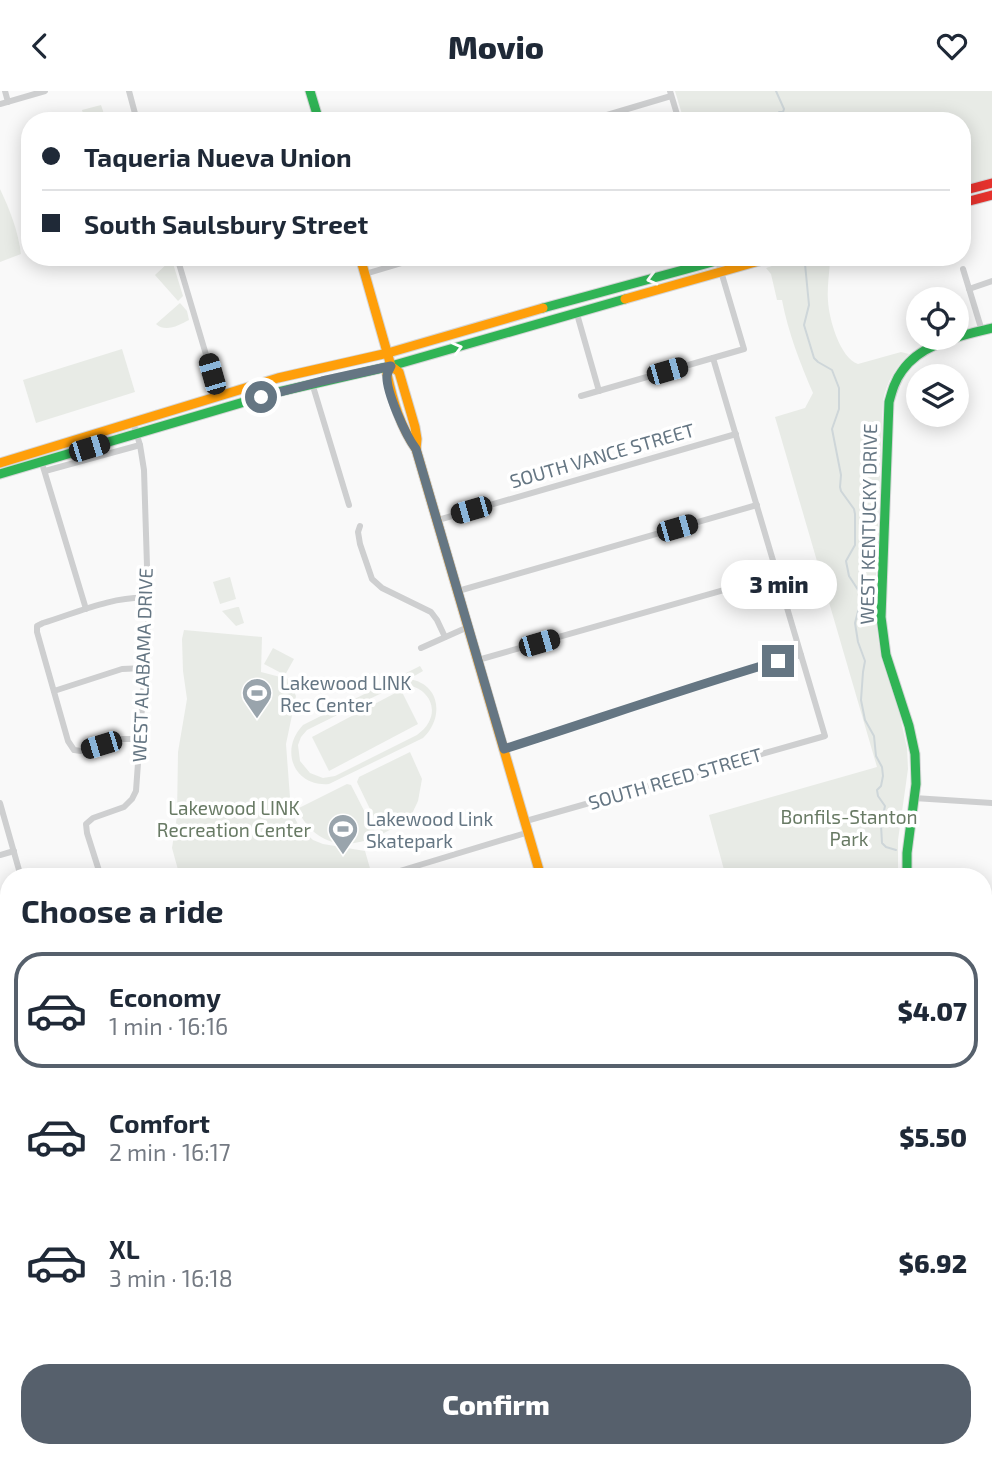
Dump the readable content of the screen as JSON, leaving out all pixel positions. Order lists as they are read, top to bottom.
{
  "streets": {
    "main road": ["WEST KENTUCKY DRIVE"],
    "street": ["SOUTH VANCE STREET", "WEST ALABAMA DRIVE", "SOUTH REED STREET"]
  },
  "parks": ["Lakewood LINK Recreation Center", "Bonfils-Stanton Park"],
  "places": {
    "sports": ["Lakewood LINK Rec Center", "Lakewood Link Skatepark"]
  },
  "page": {
    "header": "Movio",
    "banner": ["Taqueria Nueva Union", "South Saulsbury Street"],
    "bubble": "3 min",
    "heading": "Choose a ride",
    "list": [
      {
        "name": "Economy",
        "note": "1 min · 16:16",
        "value": "$4.07"
      },
      {
        "name": "Comfort",
        "note": "2 min · 16:17",
        "value": "$5.50"
      },
      {
        "name": "XL",
        "note": "3 min · 16:18",
        "value": "$6.92"
      }
    ],
    "buttons": "Confirm"
  }
}
